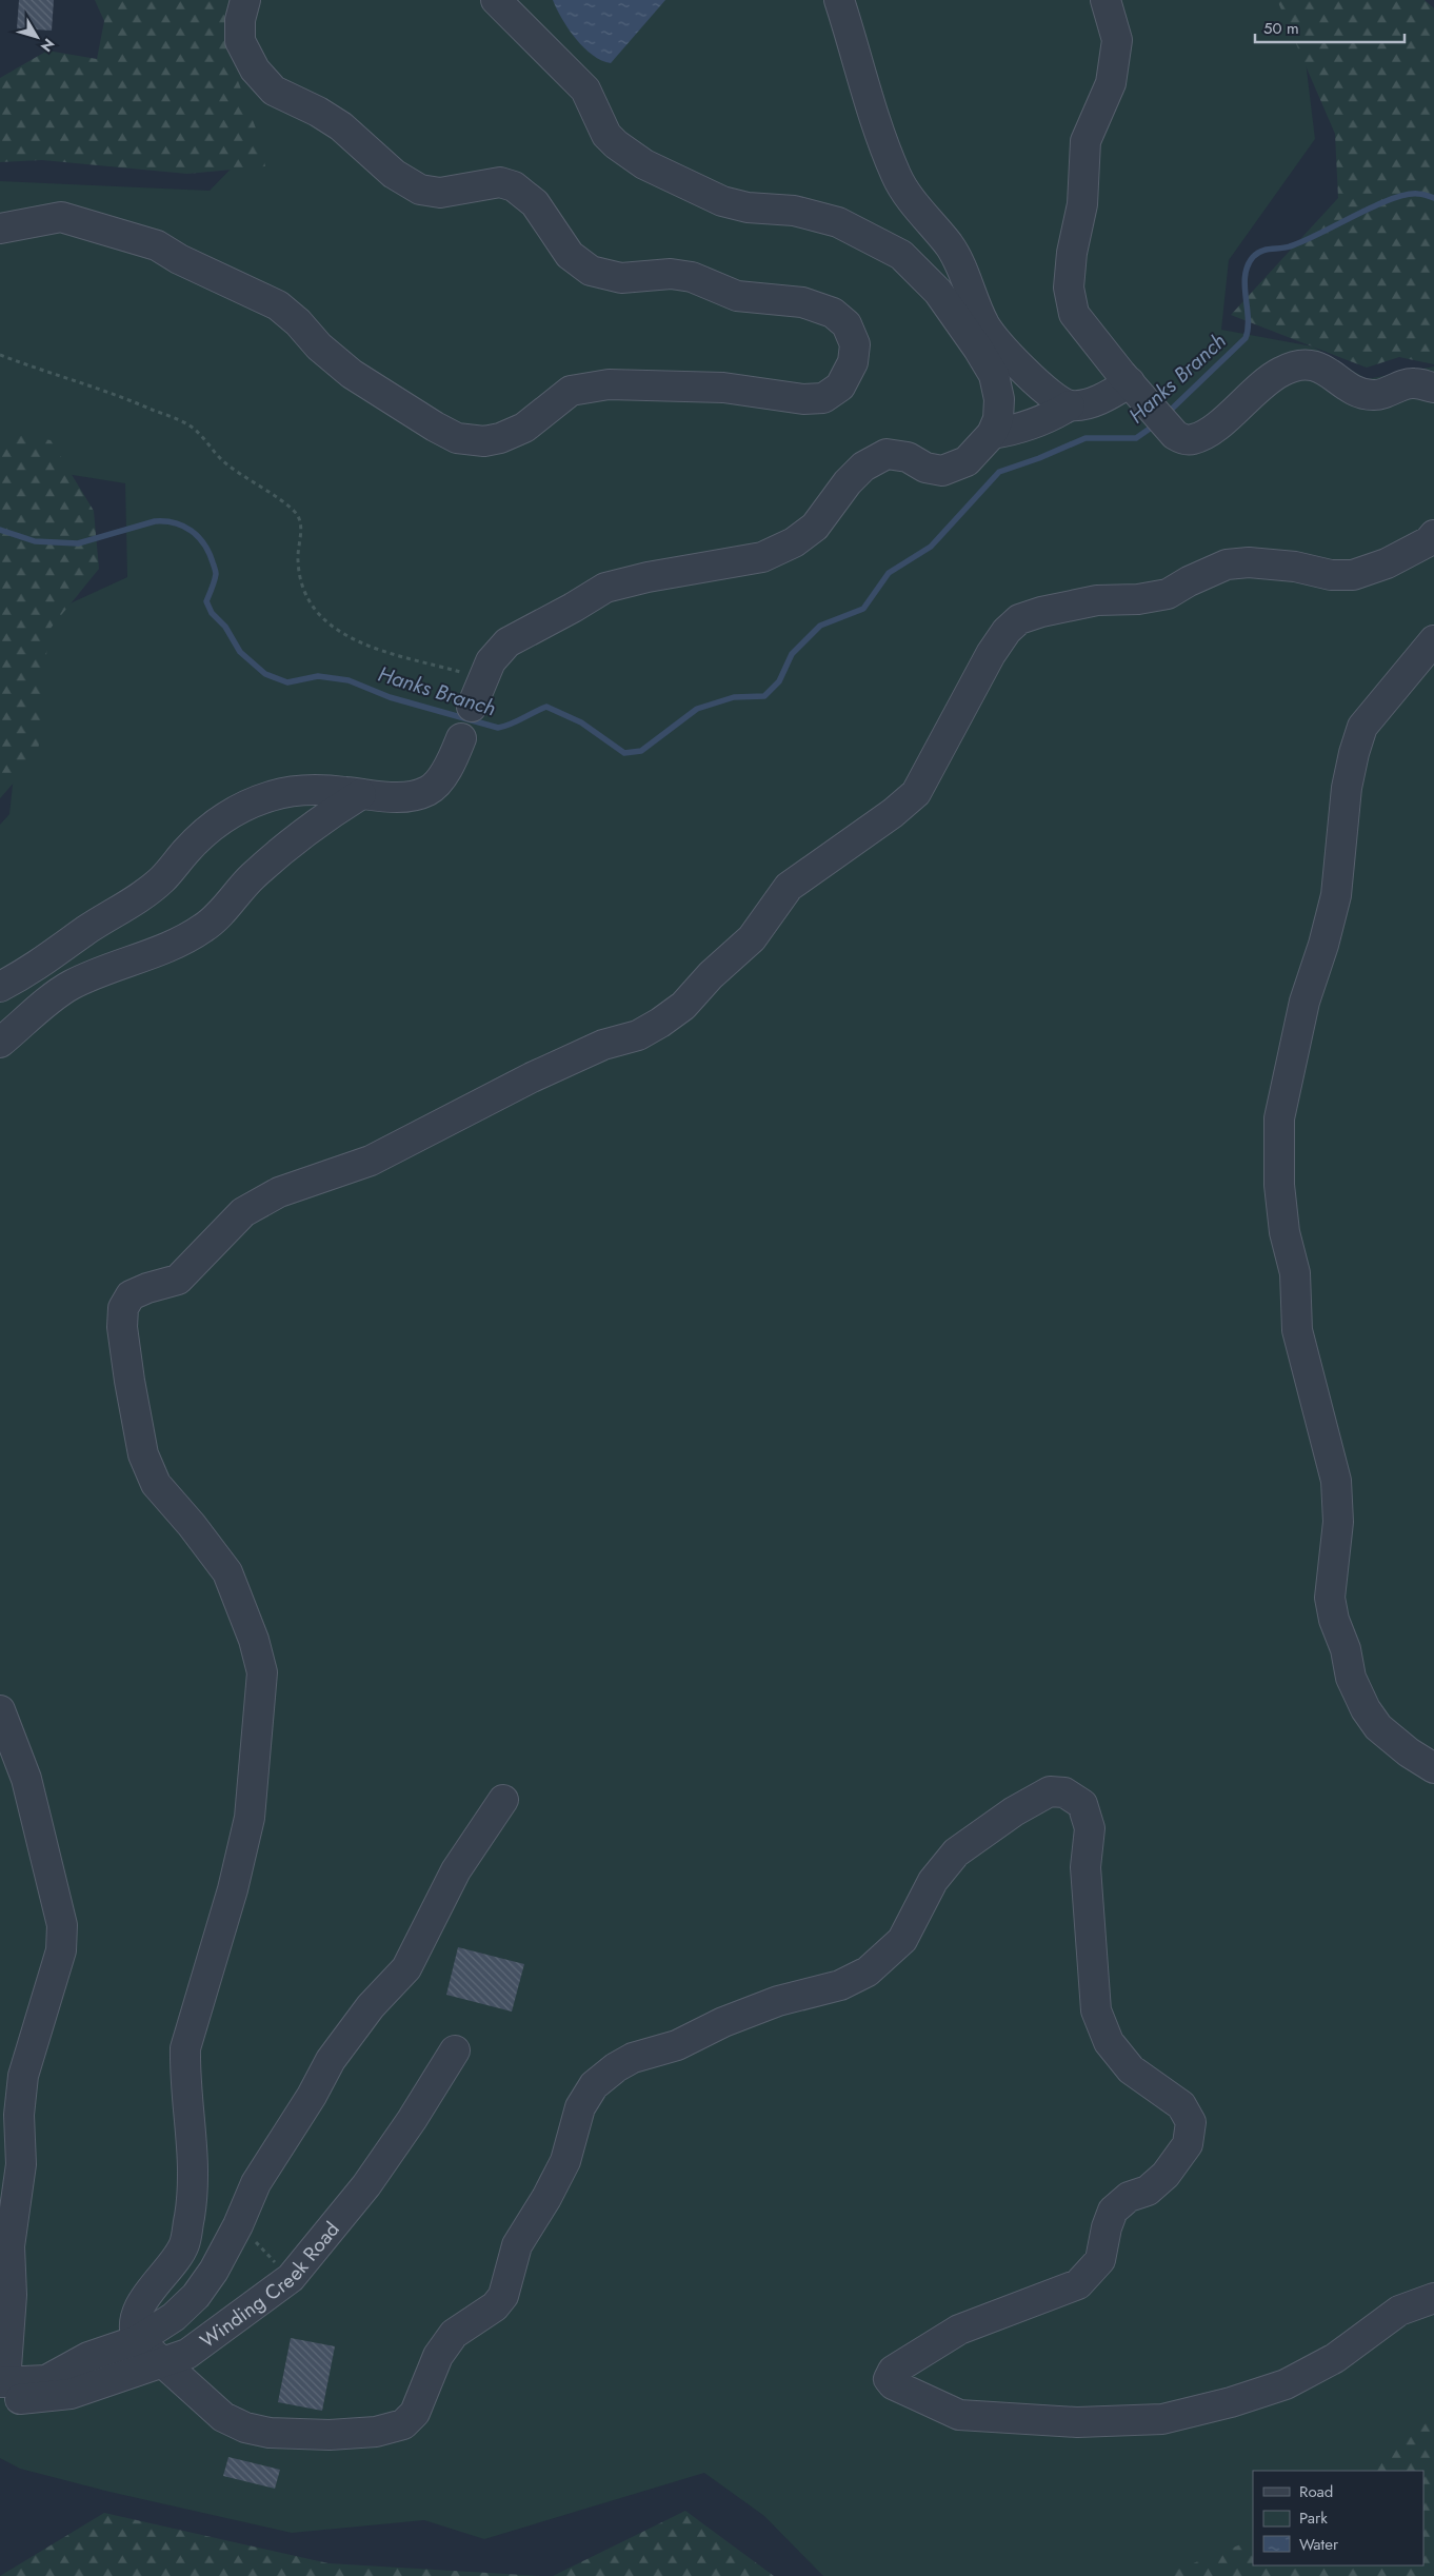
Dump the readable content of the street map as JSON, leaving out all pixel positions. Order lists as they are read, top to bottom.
{
  "streets": {
    "lane": ["Winding Creek Road"]
  },
  "water": ["Hanks Branch"],
  "legend": ["Road", "Park", "Water"],
  "scale_bar": "50 m",
  "north": "bottom right"
}
